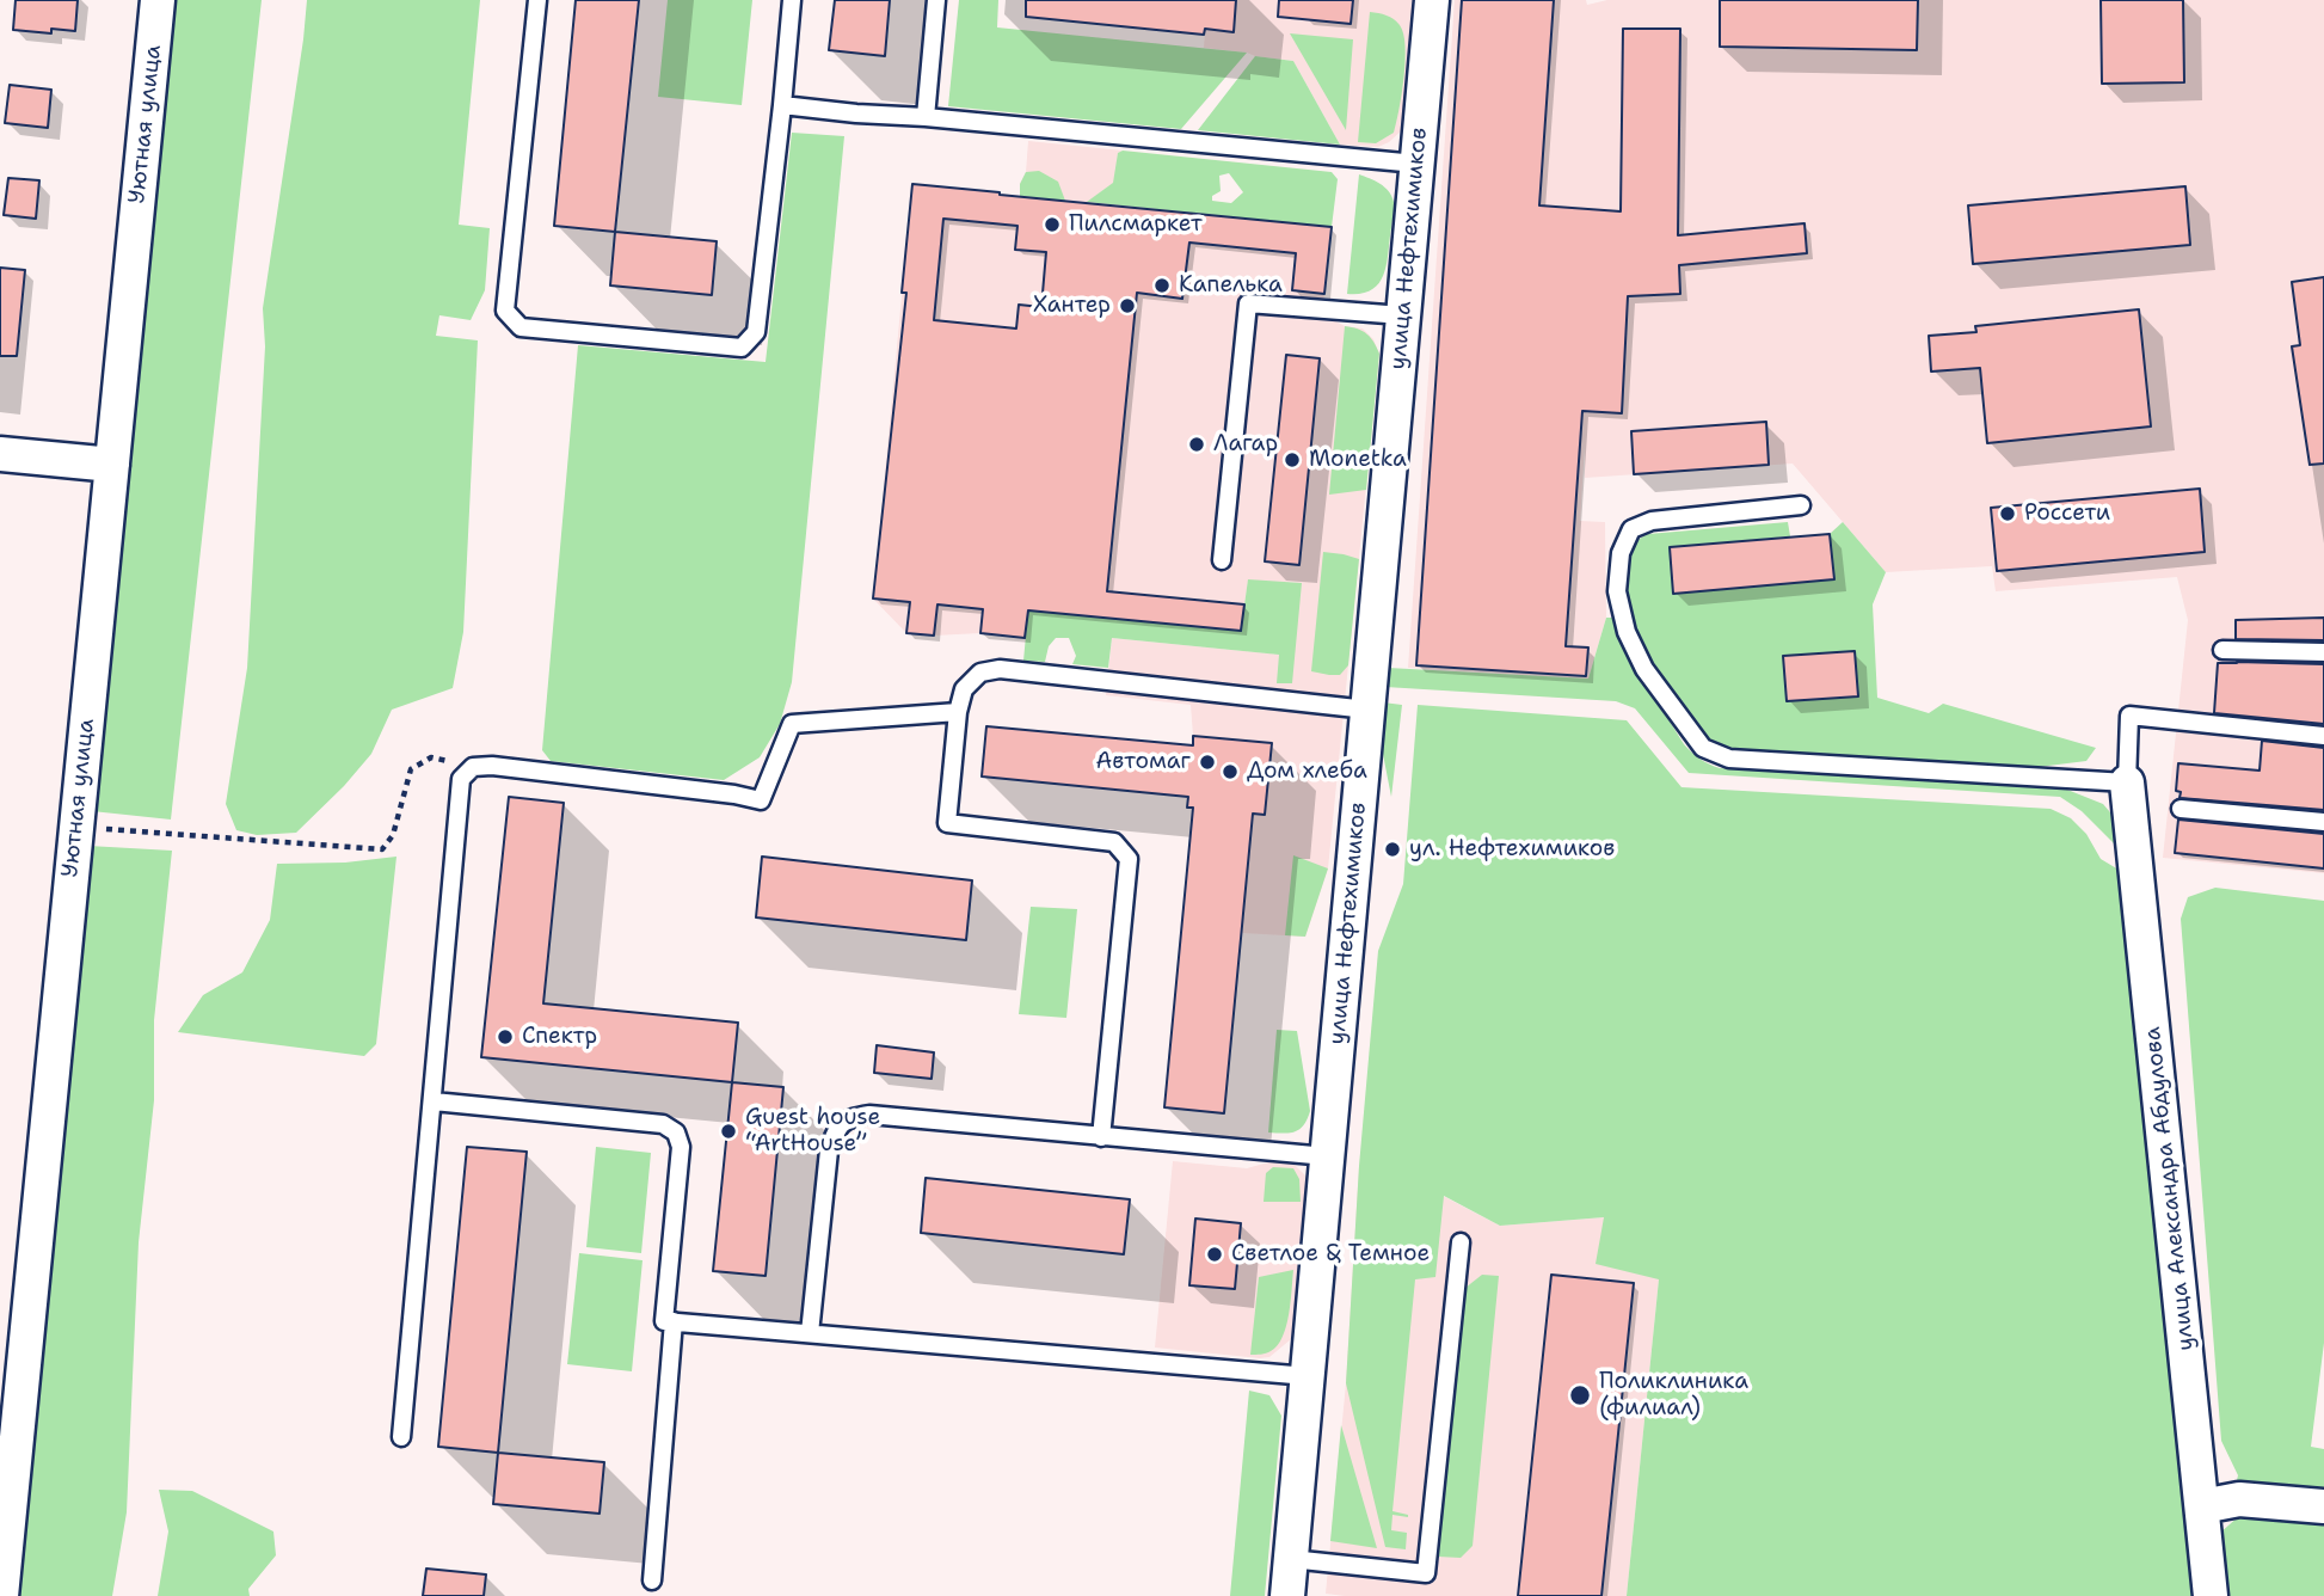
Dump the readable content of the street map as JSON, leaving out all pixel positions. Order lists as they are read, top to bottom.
{
  "streets": {
    "street": ["Уютная улица", "улица Нефтехимиков", "улица Александра Абдулова"]
  },
  "places": [
    "Пилсмаркет",
    "Капелька",
    "Хантер",
    "Лагар",
    "Monetka",
    "Россети",
    "Автомаг",
    "Дом хлеба",
    "ул. Нефтехимиков",
    "Спектр",
    "Guest house “ArtHouse”",
    "Светлое & Темное",
    "Поликлиника (филиал)"
  ]
}
